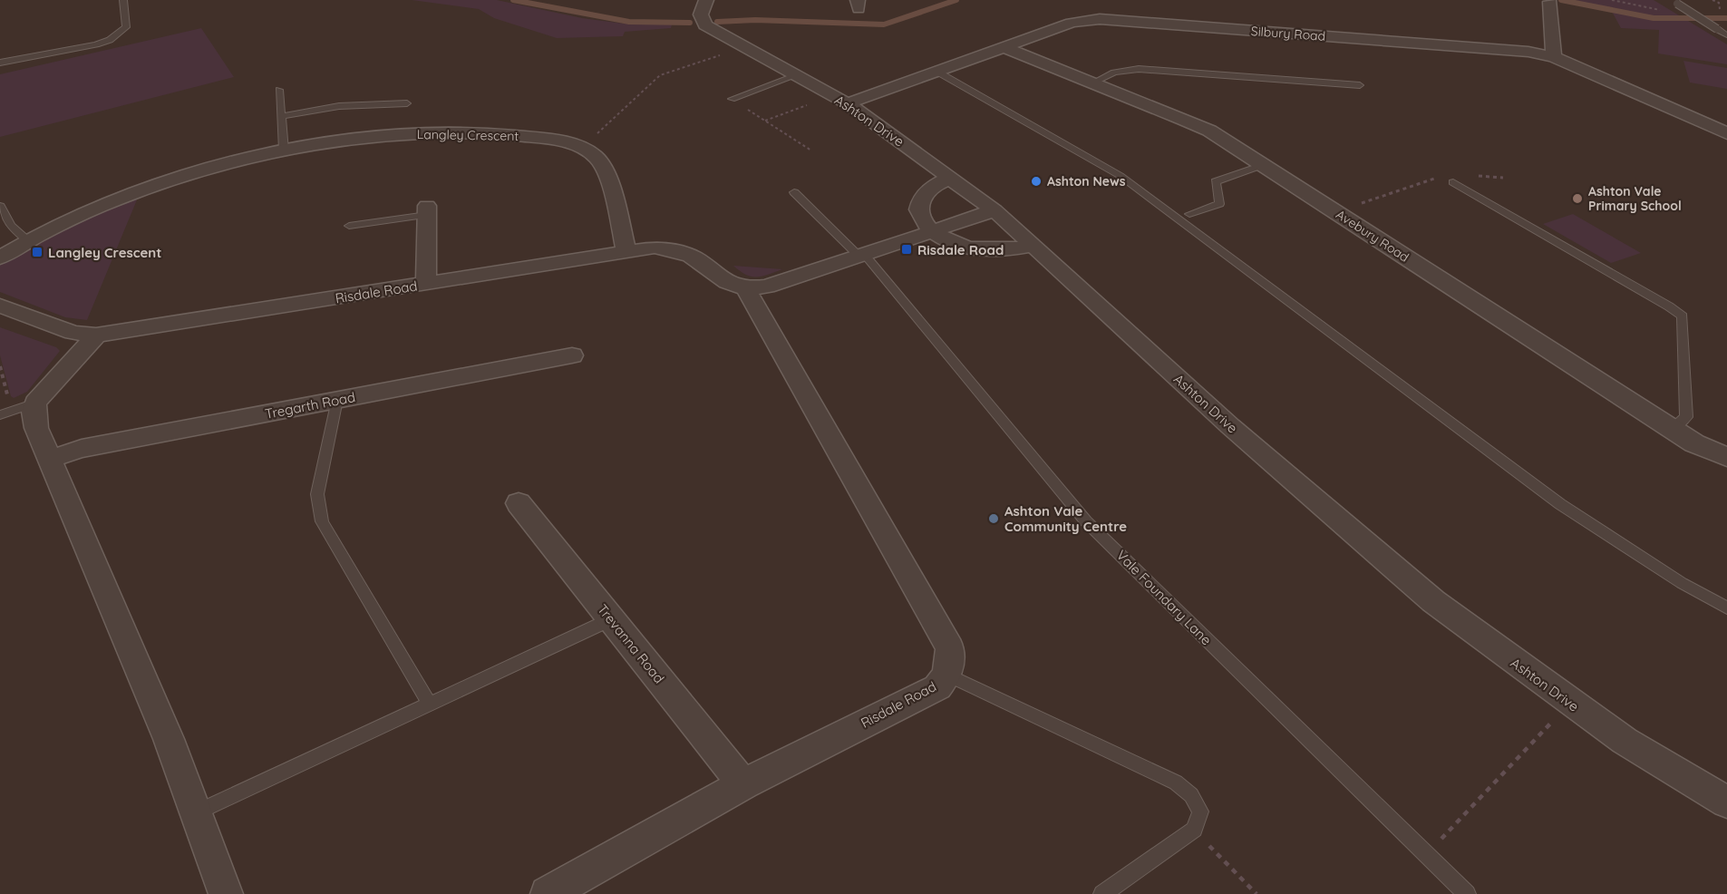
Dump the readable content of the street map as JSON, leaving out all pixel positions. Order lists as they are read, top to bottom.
{
  "streets": {
    "street": [
      "Silbury Road",
      "Ashton Drive",
      "Langley Crescent",
      "Avebury Road",
      "Risdale Road",
      "Tregarth Road",
      "Trevanna Road"
    ],
    "lane": ["Vale Foundary Lane"]
  },
  "crossings": [
    ["Silbury Road", "Ashton Drive"],
    ["Silbury Road", "Avebury Road"],
    ["Langley Crescent", "Risdale Road"],
    ["Risdale Road", "Trevanna Road"]
  ],
  "places": {
    "other": ["Ashton News", "Ashton Vale Primary School", "Ashton Vale Community Centre"],
    "transit": ["Risdale Road", "Langley Crescent"]
  }
}
